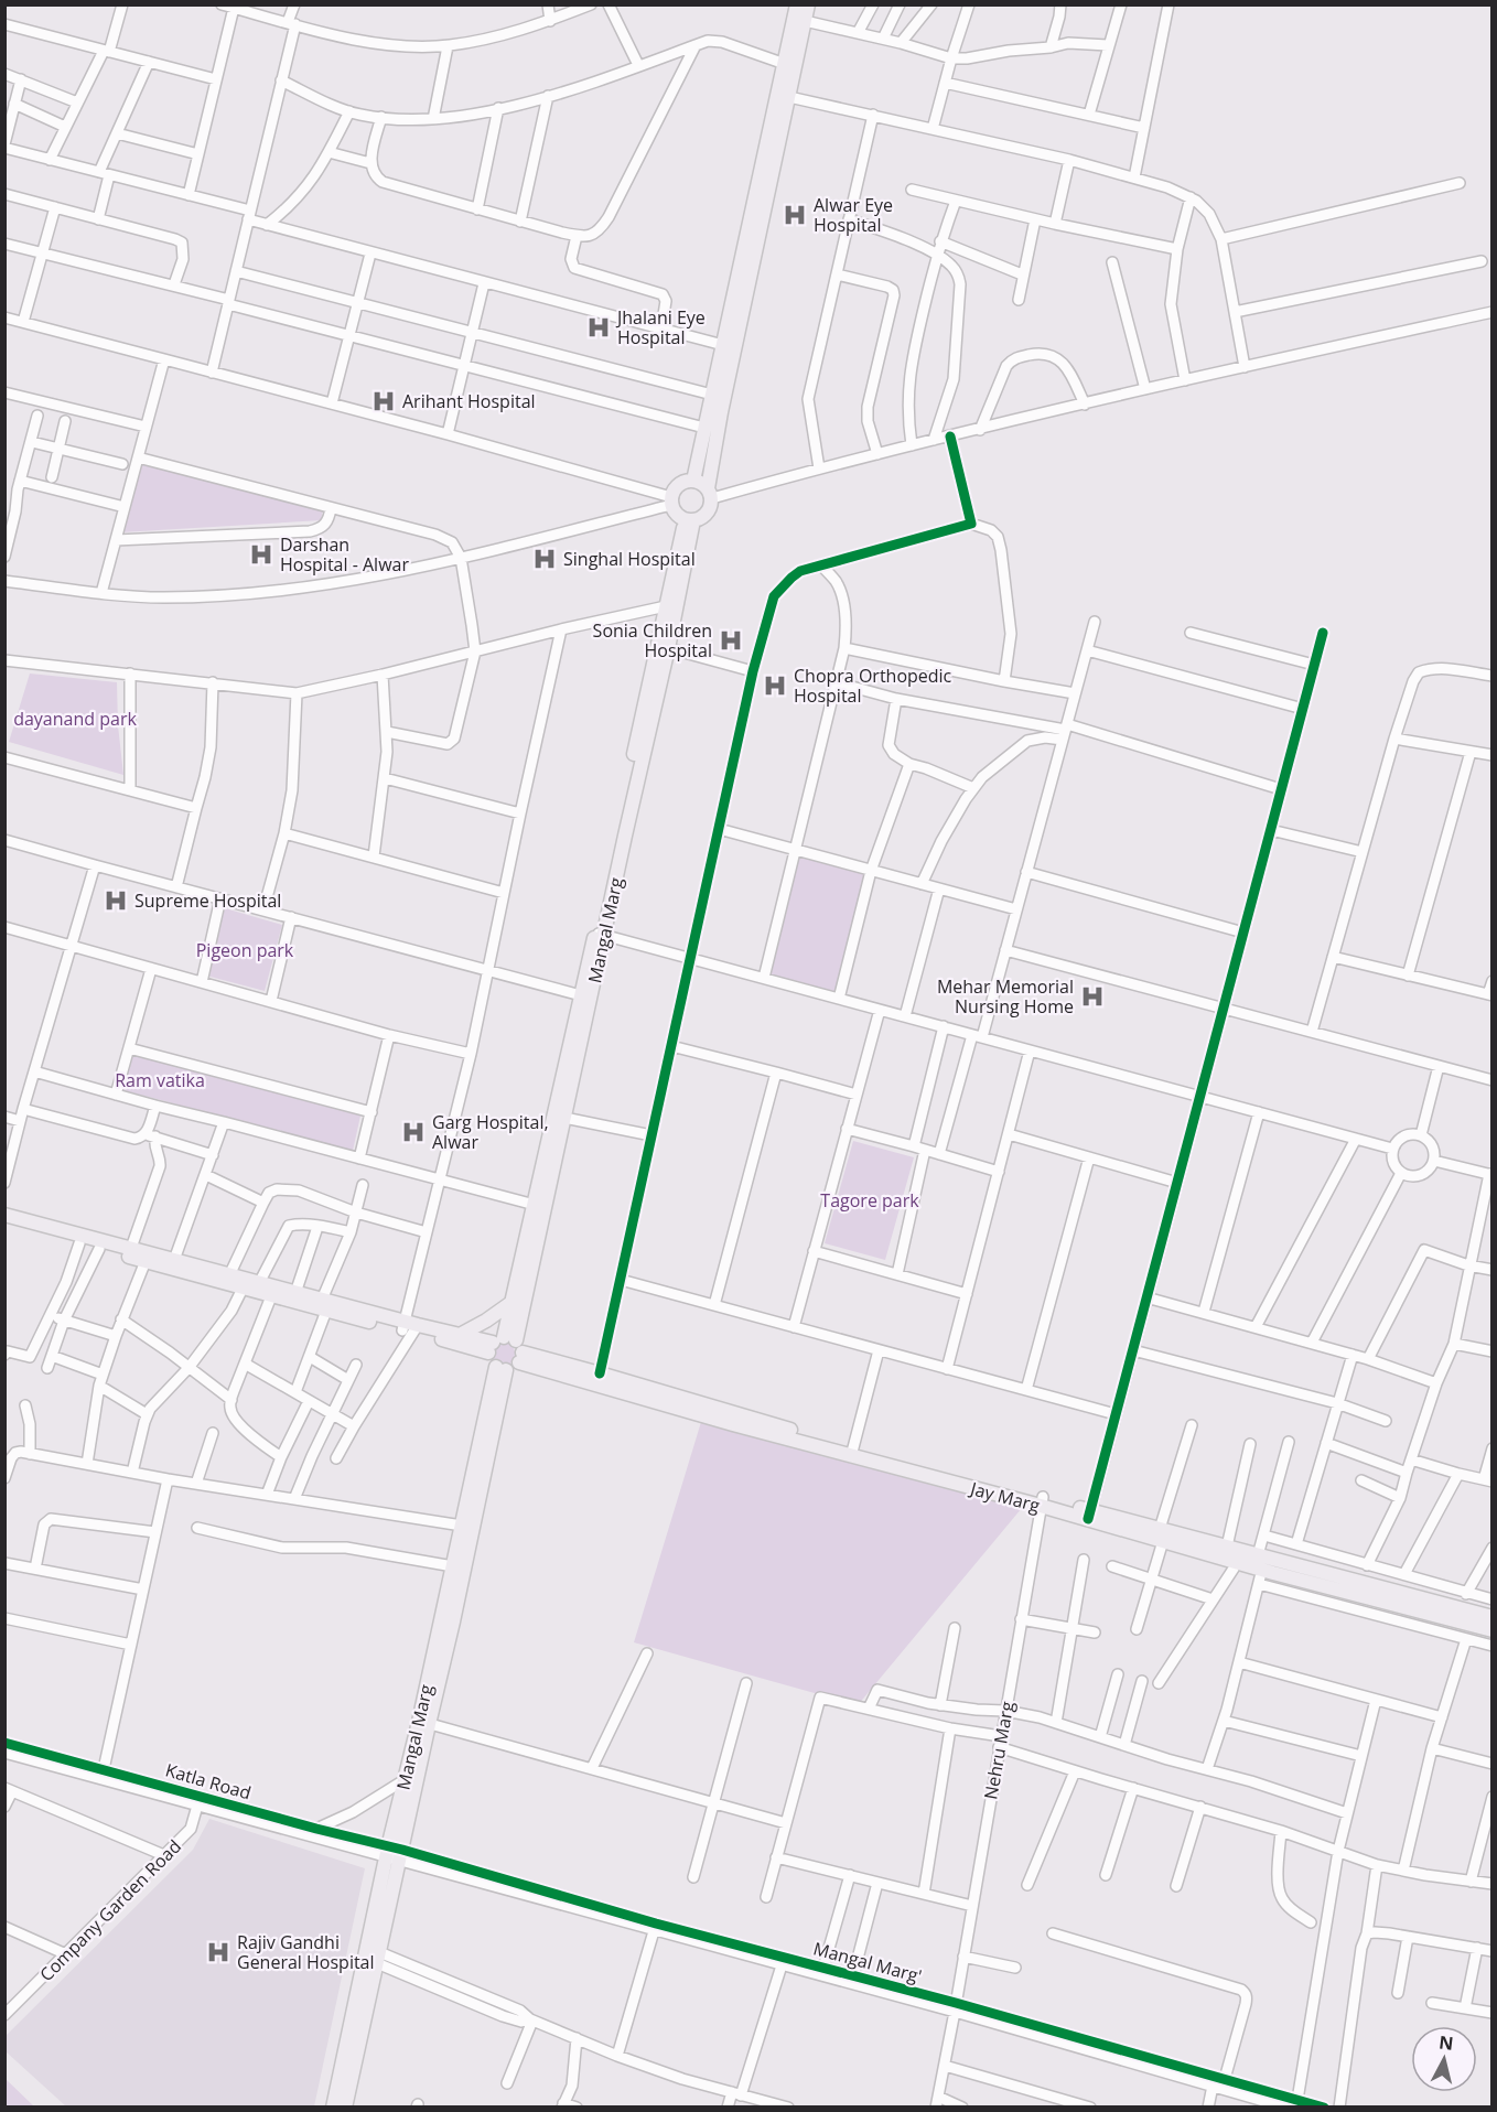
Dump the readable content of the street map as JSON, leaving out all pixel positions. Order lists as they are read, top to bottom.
{
  "streets": {
    "main road": ["Mangal Marg", "Jay Marg"],
    "street": [
      "Nehru Marg",
      "Katla Road",
      "Company Garden Road",
      "Mangal Marg'"
    ]
  },
  "crossings": [
    ["Mangal Marg", "Jay Marg"],
    ["Mangal Marg", "Katla Road"],
    ["Mangal Marg", "Mangal Marg'"],
    ["Jay Marg", "Nehru Marg"],
    ["Nehru Marg", "Mangal Marg'"],
    ["Katla Road", "Company Garden Road"],
    ["Katla Road", "Mangal Marg'"]
  ],
  "parks": [
    "dayanand park",
    "Pigeon park",
    "Ram vatika",
    "Tagore park"
  ],
  "places": {
    "hospital": [
      "Alwar Eye Hospital",
      "Jhalani Eye Hospital",
      "Arihant Hospital",
      "Darshan Hospital - Alwar",
      "Singhal Hospital",
      "Sonia Children Hospital",
      "Chopra Orthopedic Hospital",
      "Supreme Hospital",
      "Mehar Memorial Nursing Home",
      "Garg Hospital, Alwar",
      "Rajiv Gandhi General Hospital"
    ]
  },
  "north": "top"
}
